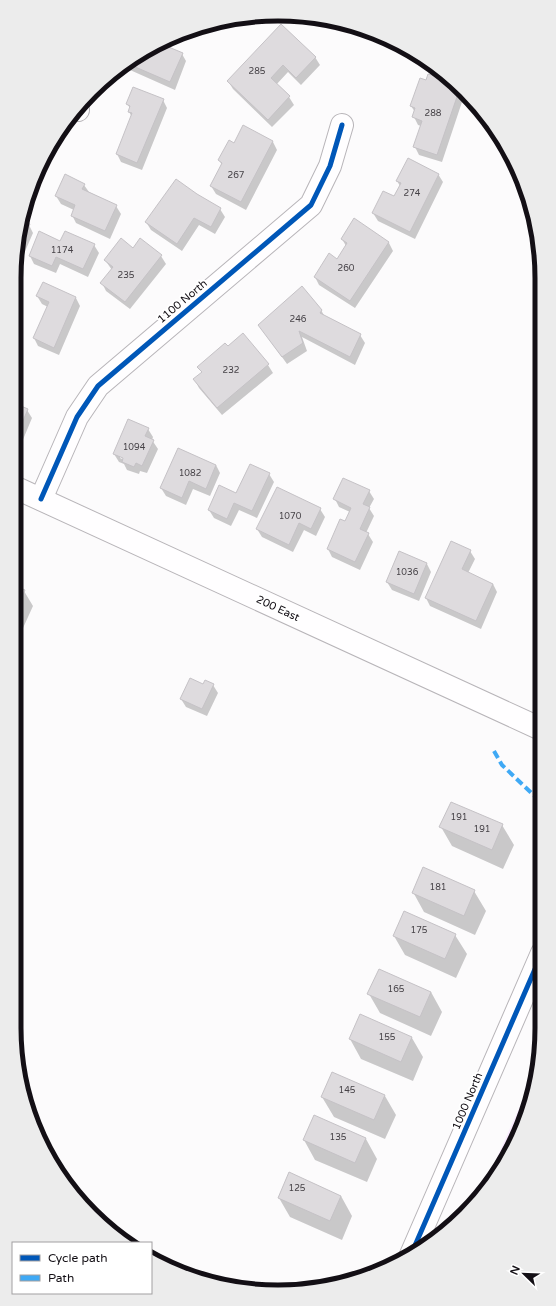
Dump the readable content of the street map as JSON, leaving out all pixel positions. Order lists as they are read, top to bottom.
{
  "streets": {
    "street": ["1100 North", "200 East", "1000 North"]
  },
  "crossings": [
    ["1100 North", "200 East"]
  ],
  "house_numbers": [
    "285",
    "288",
    "267",
    "274",
    "1174",
    "260",
    "235",
    "246",
    "232",
    "1094",
    "1082",
    "1070",
    "1036",
    "191",
    "191",
    "181",
    "175",
    "165",
    "155",
    "145",
    "135",
    "125"
  ],
  "legend": ["Cycle path", "Path"],
  "north": "top left"
}
